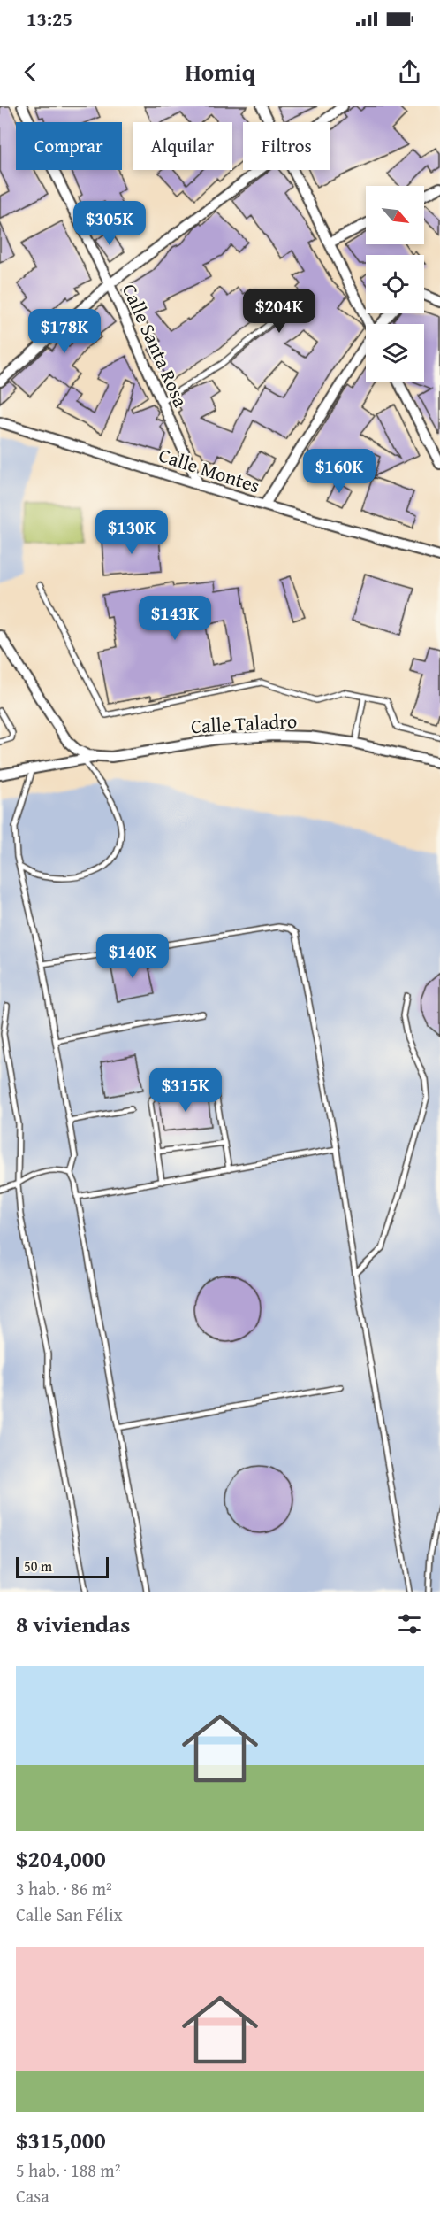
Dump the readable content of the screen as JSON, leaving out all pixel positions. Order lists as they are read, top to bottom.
{
  "streets": {
    "street": ["Calle Santa Rosa", "Calle Montes", "Calle Taladro"]
  },
  "crossings": [
    ["Calle Santa Rosa", "Calle Montes"]
  ],
  "scale_bar": "50 m",
  "north": "bottom right",
  "page": {
    "status": "13:25",
    "header": "Homiq",
    "chip": ["Comprar", "Alquilar", "Filtros"],
    "price": [
      "$305K",
      "$204K",
      "$178K",
      "$160K",
      "$130K",
      "$143K",
      "$140K",
      "$315K"
    ],
    "scale": "50 m",
    "heading": "8 viviendas",
    "list": [
      {
        "name": "$204,000",
        "note": "3 hab. · 86 m² · Calle San Félix"
      },
      {
        "name": "$315,000",
        "note": "5 hab. · 188 m² · Casa"
      }
    ]
  }
}
